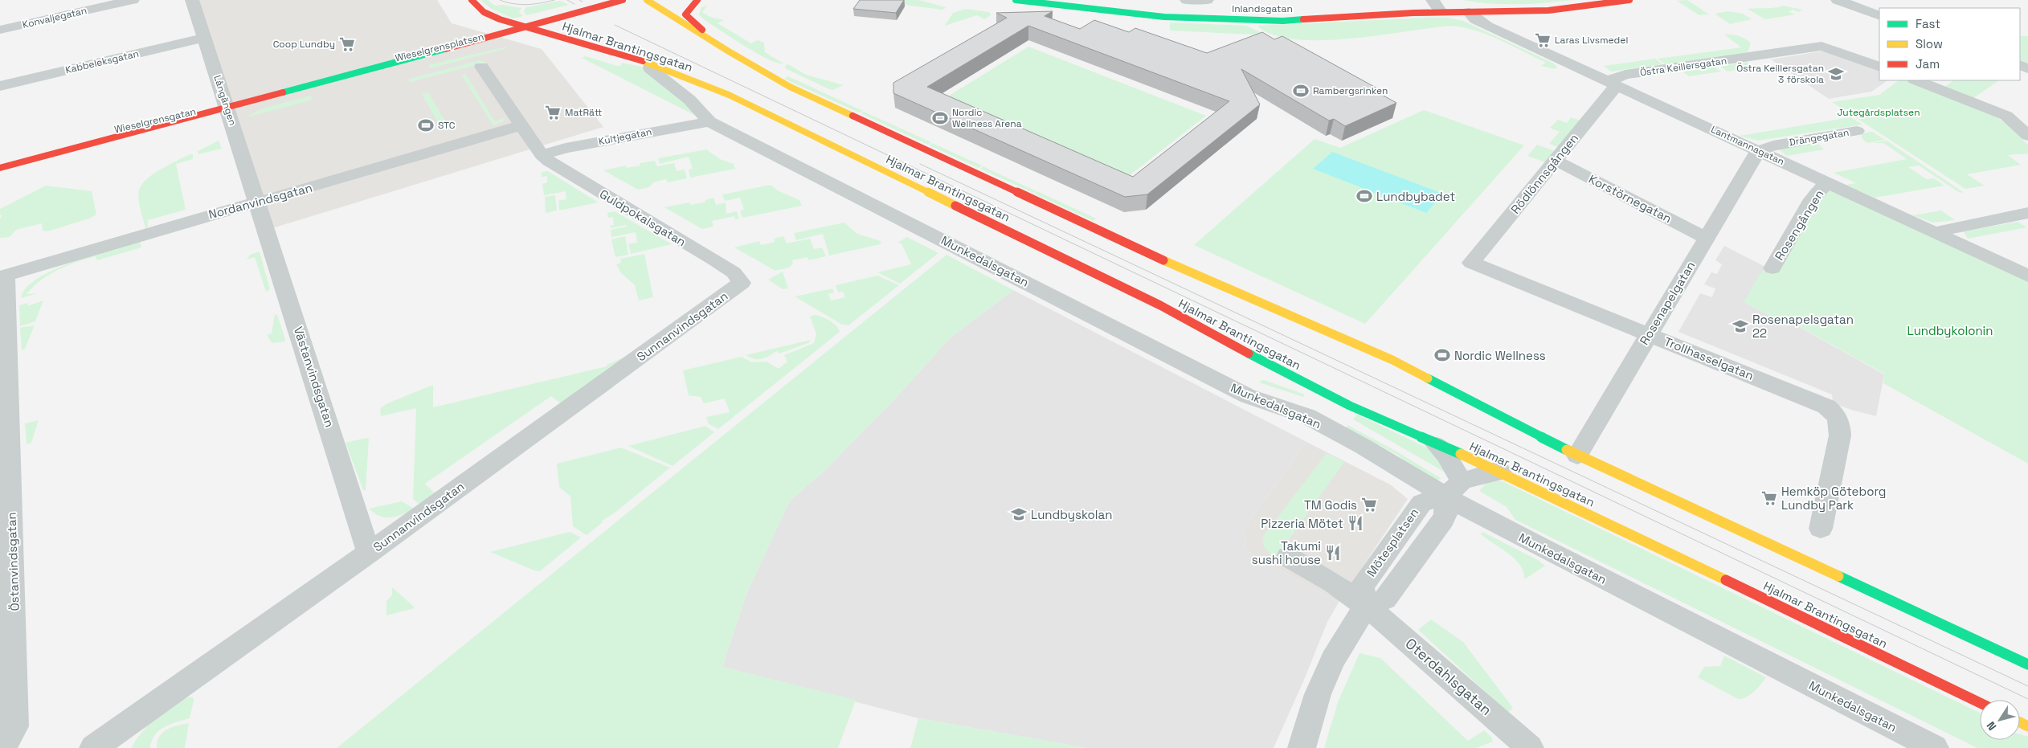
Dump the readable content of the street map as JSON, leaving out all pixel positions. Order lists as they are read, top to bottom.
{
  "streets": {
    "main road": [
      "Inlandsgatan",
      "Hjalmar Brantingsgatan",
      "Wieselgrensplatsen",
      "Wieselgrensgatan"
    ],
    "street": [
      "Konvaljegatan",
      "Kabbeleksgatan",
      "Östra Keillersgatan",
      "Långängen",
      "Kultjegatan",
      "Drängegatan",
      "Lantmannagatan",
      "Rödlönnsgången",
      "Korstörnegatan",
      "Nordanvindsgatan",
      "Guldpokalsgatan",
      "Rosengången",
      "Munkedalsgatan",
      "Rosenapelgatan",
      "Sunnanvindsgatan",
      "Trollhasselgatan",
      "Västanvindsgatan",
      "Mötesplatsen",
      "Östanvindsgatan",
      "Oterdahlsgatan"
    ]
  },
  "crossings": [
    ["Inlandsgatan", "Lantmannagatan"],
    ["Hjalmar Brantingsgatan", "Wieselgrensplatsen"],
    ["Hjalmar Brantingsgatan", "Munkedalsgatan"],
    ["Hjalmar Brantingsgatan", "Rosenapelgatan"],
    ["Hjalmar Brantingsgatan", "Mötesplatsen"],
    ["Wieselgrensplatsen", "Långängen"],
    ["Wieselgrensplatsen", "Wieselgrensgatan"],
    ["Kabbeleksgatan", "Långängen"],
    ["Östra Keillersgatan", "Lantmannagatan"],
    ["Östra Keillersgatan", "Rödlönnsgången"],
    ["Långängen", "Wieselgrensgatan"],
    ["Långängen", "Nordanvindsgatan"],
    ["Långängen", "Västanvindsgatan"],
    ["Kultjegatan", "Guldpokalsgatan"],
    ["Kultjegatan", "Munkedalsgatan"],
    ["Drängegatan", "Lantmannagatan"],
    ["Drängegatan", "Rosenapelgatan"],
    ["Lantmannagatan", "Rödlönnsgången"],
    ["Lantmannagatan", "Rosengången"],
    ["Lantmannagatan", "Rosenapelgatan"],
    ["Rödlönnsgången", "Korstörnegatan"],
    ["Rödlönnsgången", "Trollhasselgatan"],
    ["Korstörnegatan", "Rosenapelgatan"],
    ["Nordanvindsgatan", "Västanvindsgatan"],
    ["Nordanvindsgatan", "Östanvindsgatan"],
    ["Guldpokalsgatan", "Sunnanvindsgatan"],
    ["Munkedalsgatan", "Mötesplatsen"],
    ["Rosenapelgatan", "Trollhasselgatan"],
    ["Sunnanvindsgatan", "Västanvindsgatan"],
    ["Mötesplatsen", "Oterdahlsgatan"]
  ],
  "parks": ["Jutegårdsplatsen", "Lundbykolonin"],
  "places": {
    "supermarket": [
      "Laras Livsmedel",
      "Coop Lundby",
      "MatRätt",
      "Hemköp Göteborg Lundby Park",
      "TM Godis"
    ],
    "school or university": ["Östra Keillersgatan 3 förskola", "Rosenapelsgatan 22", "Lundbyskolan"],
    "sports": [
      "Rambergsrinken",
      "Nordic Wellness Arena",
      "STC",
      "Lundbybadet",
      "Nordic Wellness"
    ],
    "restaurant": ["Pizzeria Mötet", "Takumi sushi house"]
  },
  "legend": ["Fast", "Slow", "Jam"],
  "north": "bottom left"
}
